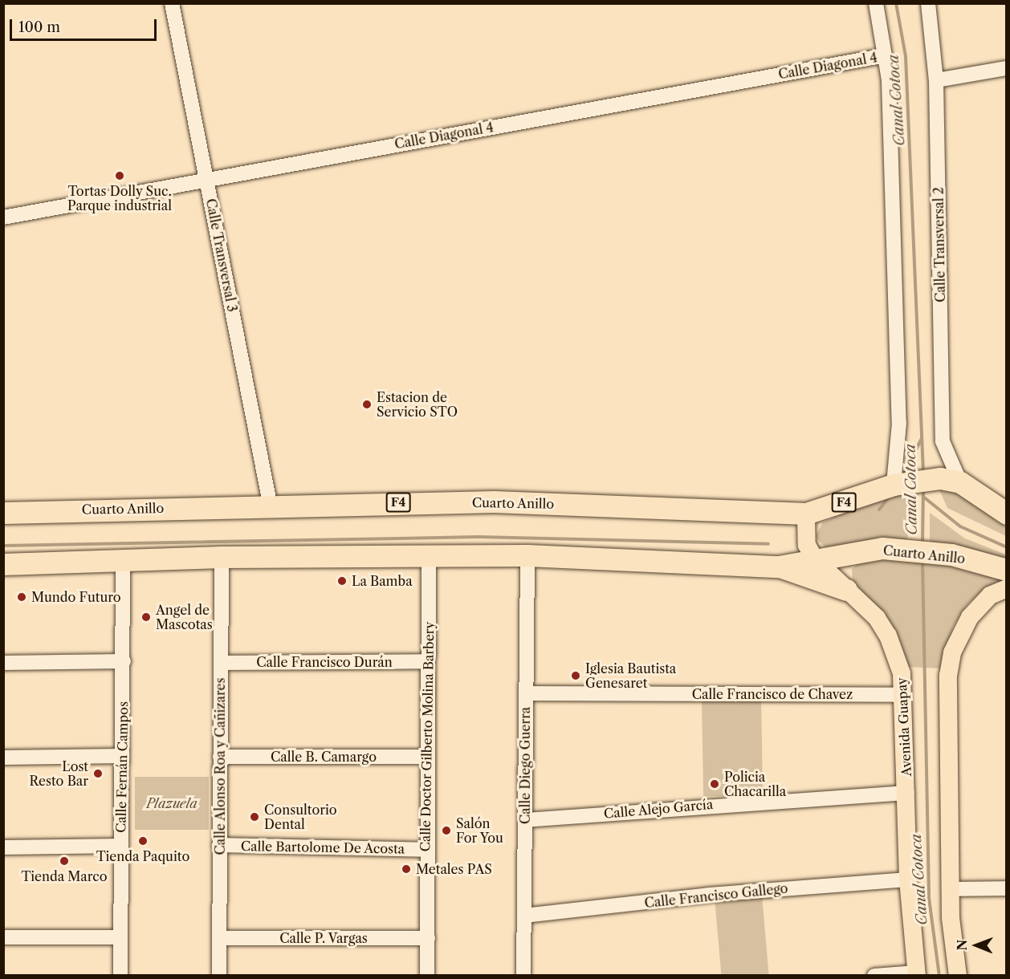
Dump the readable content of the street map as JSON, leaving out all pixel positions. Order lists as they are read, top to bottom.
{
  "streets": {
    "highway": ["F4", "Cuarto Anillo"],
    "main road": ["Avenida Guapay"],
    "street": [
      "Calle Diagonal 4",
      "Calle Transversal 2",
      "Calle Transversal 3",
      "Calle Francisco Durán",
      "Calle Francisco de Chavez",
      "Calle Doctor Gilberto Molina Barbery",
      "Calle B. Camargo",
      "Calle Diego Guerra",
      "Calle Alonso Roa y Cañizares",
      "Calle Fernán Campos",
      "Calle Alejo García",
      "Calle Bartolome De Acosta",
      "Calle Francisco Gallego",
      "Calle P. Vargas"
    ]
  },
  "crossings": [
    ["Calle Diagonal 4", "Calle Transversal 3"],
    ["Calle Transversal 2", "Cuarto Anillo"],
    ["Calle Transversal 3", "Cuarto Anillo"],
    ["Cuarto Anillo", "Avenida Guapay"],
    ["Cuarto Anillo", "Calle Doctor Gilberto Molina Barbery"],
    ["Cuarto Anillo", "Calle Diego Guerra"],
    ["Cuarto Anillo", "Calle Alonso Roa y Cañizares"],
    ["Cuarto Anillo", "Calle Fernán Campos"],
    ["Calle Francisco Durán", "Calle Doctor Gilberto Molina Barbery"],
    ["Calle Francisco Durán", "Calle Alonso Roa y Cañizares"],
    ["Calle Francisco de Chavez", "Avenida Guapay"],
    ["Calle Francisco de Chavez", "Calle Diego Guerra"],
    ["Avenida Guapay", "Calle Alejo García"],
    ["Avenida Guapay", "Calle Francisco Gallego"],
    ["Calle Doctor Gilberto Molina Barbery", "Calle B. Camargo"],
    ["Calle Doctor Gilberto Molina Barbery", "Calle Bartolome De Acosta"],
    ["Calle Doctor Gilberto Molina Barbery", "Calle P. Vargas"],
    ["Calle B. Camargo", "Calle Alonso Roa y Cañizares"],
    ["Calle Diego Guerra", "Calle Alejo García"],
    ["Calle Diego Guerra", "Calle Francisco Gallego"],
    ["Calle Alonso Roa y Cañizares", "Calle Bartolome De Acosta"],
    ["Calle Alonso Roa y Cañizares", "Calle P. Vargas"]
  ],
  "water": ["Canal Cotoca"],
  "parks": ["Plazuela"],
  "places": [
    "Tortas Dolly Suc. Parque industrial",
    "Estacion de Servicio STO",
    "La Bamba",
    "Mundo Futuro",
    "Angel de Mascotas",
    "Iglesia Bautista Genesaret",
    "Lost Resto Bar",
    "Policia Chacarilla",
    "Consultorio Dental",
    "Salón For You",
    "Tienda Paquito",
    "Tienda Marco",
    "Metales PAS"
  ],
  "scale_bar": "100 m",
  "north": "left"
}
